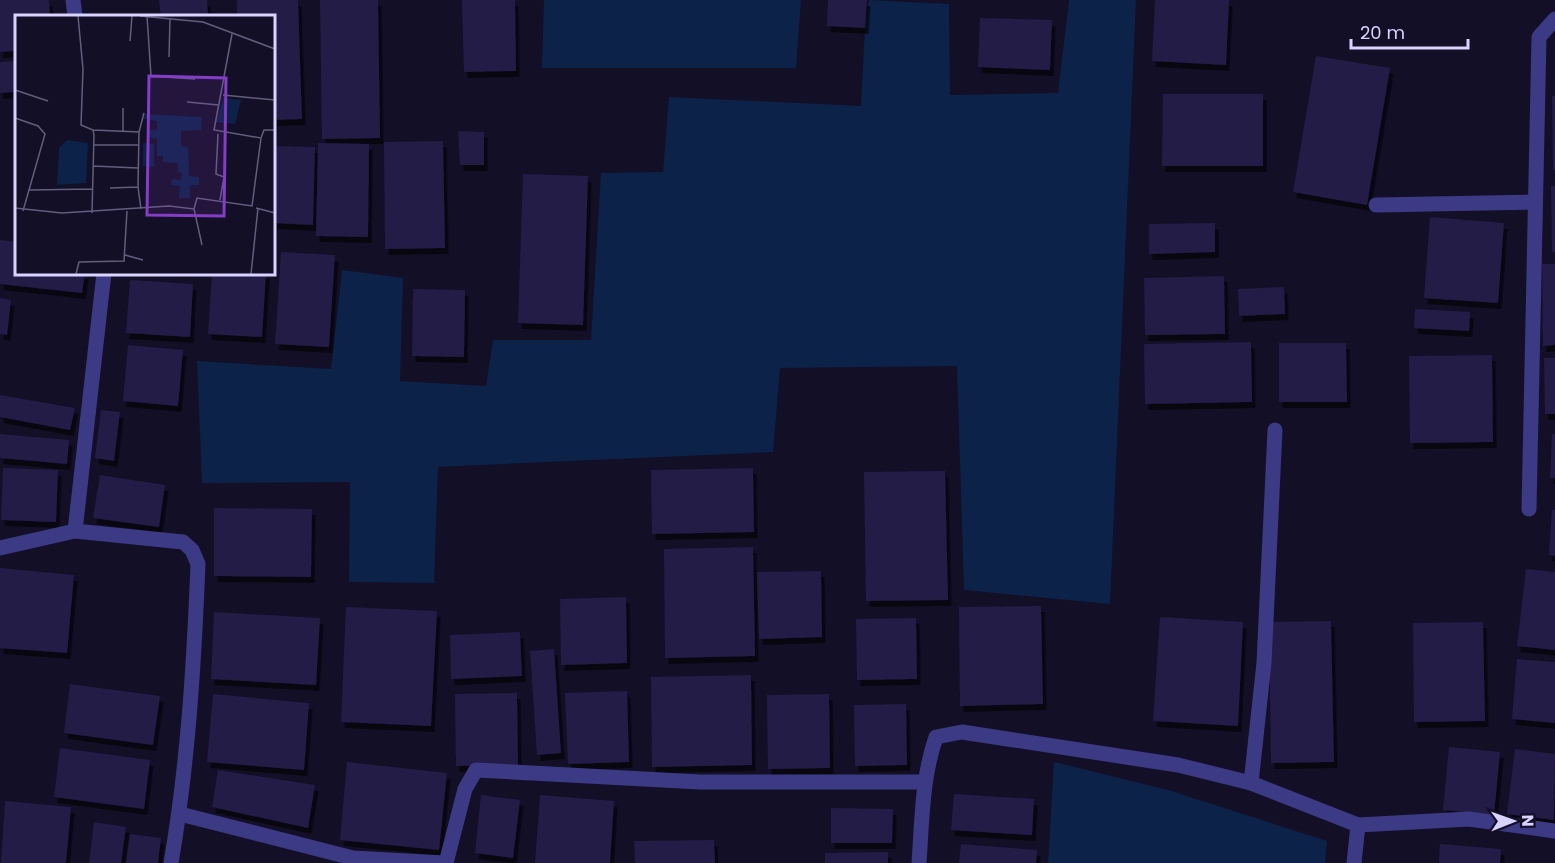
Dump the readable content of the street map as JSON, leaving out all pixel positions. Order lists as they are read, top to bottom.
{
  "scale_bar": "20 m",
  "north": "right"
}
